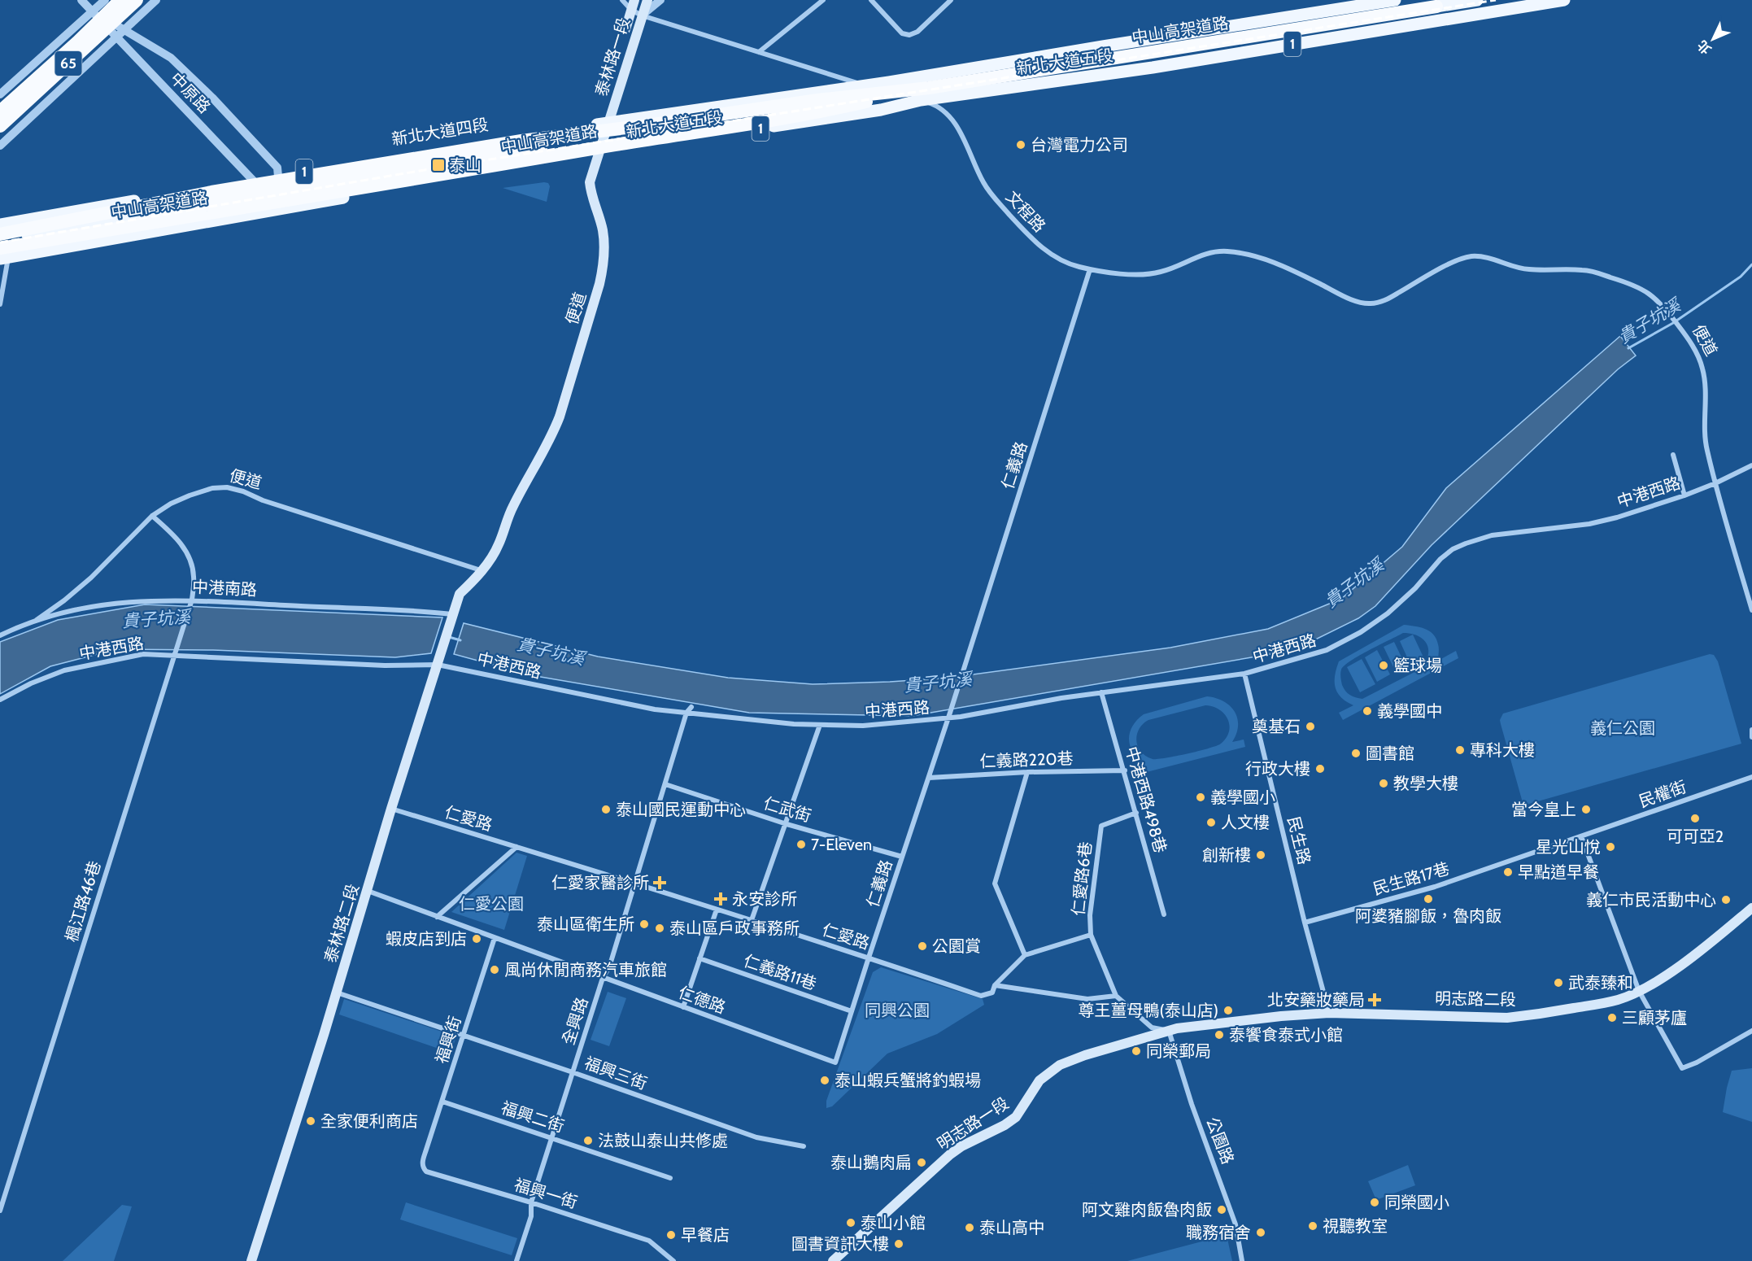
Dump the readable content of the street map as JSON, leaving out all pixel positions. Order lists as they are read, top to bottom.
{
  "streets": {
    "highway": ["中山高架道路", "1", "65"],
    "main road": [
      "泰林路一段",
      "新北大道五段",
      "新北大道四段",
      "便道",
      "泰林路二段",
      "明志路二段",
      "明志路一段"
    ],
    "street": [
      "中原路",
      "文程路",
      "仁義路",
      "中港西路",
      "中港南路",
      "仁義路220巷",
      "民權街",
      "中港西路498巷",
      "仁武街",
      "仁愛路",
      "民生路",
      "仁愛路6巷",
      "民生路17巷",
      "楓江路46巷",
      "仁義路11巷",
      "仁德路",
      "全興路",
      "福興街",
      "福興三街",
      "福興二街",
      "公園路",
      "福興一街"
    ]
  },
  "crossings": [
    ["中山高架道路", "1"],
    ["1", "新北大道五段"],
    ["1", "中原路"],
    ["1", "新北大道四段"],
    ["1", "便道"],
    ["泰林路一段", "新北大道五段"],
    ["泰林路一段", "新北大道四段"],
    ["泰林路一段", "文程路"],
    ["新北大道五段", "新北大道四段"],
    ["新北大道五段", "文程路"],
    ["新北大道五段", "便道"],
    ["中原路", "新北大道四段"],
    ["文程路", "便道"],
    ["文程路", "仁義路"],
    ["便道", "中港西路"],
    ["便道", "中港南路"],
    ["便道", "楓江路46巷"],
    ["便道", "泰林路二段"],
    ["仁義路", "中港西路"],
    ["仁義路", "仁義路220巷"],
    ["仁義路", "仁武街"],
    ["仁義路", "仁愛路"],
    ["仁義路", "仁義路11巷"],
    ["仁義路", "仁德路"],
    ["中港西路", "中港西路498巷"],
    ["中港西路", "民生路"],
    ["中港西路", "楓江路46巷"],
    ["中港西路", "泰林路二段"],
    ["中港西路", "全興路"],
    ["中港南路", "楓江路46巷"],
    ["中港南路", "泰林路二段"],
    ["仁義路220巷", "中港西路498巷"],
    ["民權街", "民生路17巷"],
    ["中港西路498巷", "仁愛路6巷"],
    ["仁武街", "全興路"],
    ["仁愛路", "泰林路二段"],
    ["仁愛路", "全興路"],
    ["民生路", "民生路17巷"],
    ["民生路", "明志路二段"],
    ["泰林路二段", "仁德路"],
    ["泰林路二段", "福興三街"],
    ["明志路二段", "明志路一段"],
    ["明志路二段", "公園路"],
    ["仁德路", "全興路"],
    ["仁德路", "福興街"],
    ["全興路", "福興三街"],
    ["全興路", "福興二街"],
    ["全興路", "福興一街"],
    ["福興街", "福興三街"],
    ["福興街", "福興二街"],
    ["福興街", "福興一街"],
    ["明志路一段", "公園路"]
  ],
  "water": ["貴子坑溪"],
  "parks": ["義仁公園", "仁愛公園", "同興公園"],
  "places": {
    "other": [
      "台灣電力公司",
      "籃球場",
      "義學國中",
      "奠基石",
      "專科大樓",
      "圖書館",
      "行政大樓",
      "教學大樓",
      "義學國小",
      "泰山國民運動中心",
      "當今皇上",
      "可可亞2",
      "人文樓",
      "7-Eleven",
      "星光山悅",
      "創新樓",
      "早點道早餐",
      "阿婆豬腳飯，魯肉飯",
      "義仁市民活動中心",
      "泰山區衛生所",
      "泰山區戶政事務所",
      "蝦皮店到店",
      "公園賞",
      "風尚休閒商務汽車旅館",
      "武泰臻和",
      "尊王薑母鴨(泰山店)",
      "三顧茅廬",
      "泰饗食泰式小館",
      "同榮郵局",
      "泰山蝦兵蟹將釣蝦場",
      "全家便利商店",
      "法鼓山泰山共修處",
      "泰山鵝肉扁",
      "同榮國小",
      "阿文雞肉飯魯肉飯",
      "泰山小館",
      "視聽教室",
      "泰山高中",
      "職務宿舍",
      "早餐店",
      "圖書資訊大樓"
    ],
    "transit": ["泰山"],
    "health": ["仁愛家醫診所", "永安診所", "北安藥妝藥局"]
  },
  "north": "bottom left"
}
